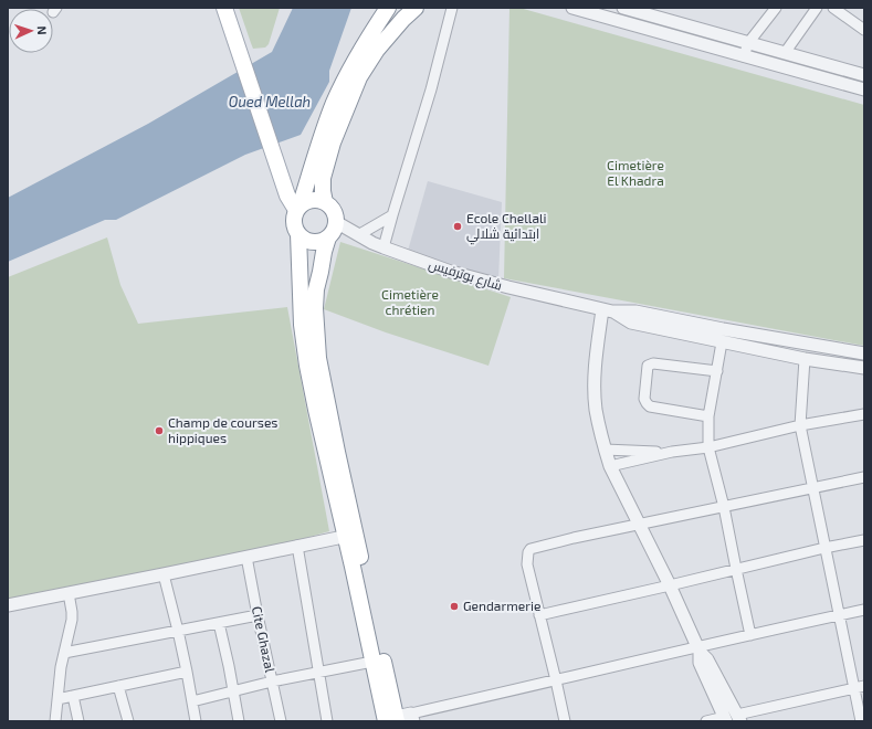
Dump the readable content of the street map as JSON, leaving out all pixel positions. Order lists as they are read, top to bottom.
{
  "streets": {
    "street": ["شارع بوترفيس", "Cite Ghazal"]
  },
  "water": ["Oued Mellah"],
  "parks": ["Cimetière El Khadra", "Cimetière chrétien"],
  "places": ["Ecole Chellali ابتدائية شلالي", "Champ de courses hippiques", "Gendarmerie"],
  "north": "right"
}
